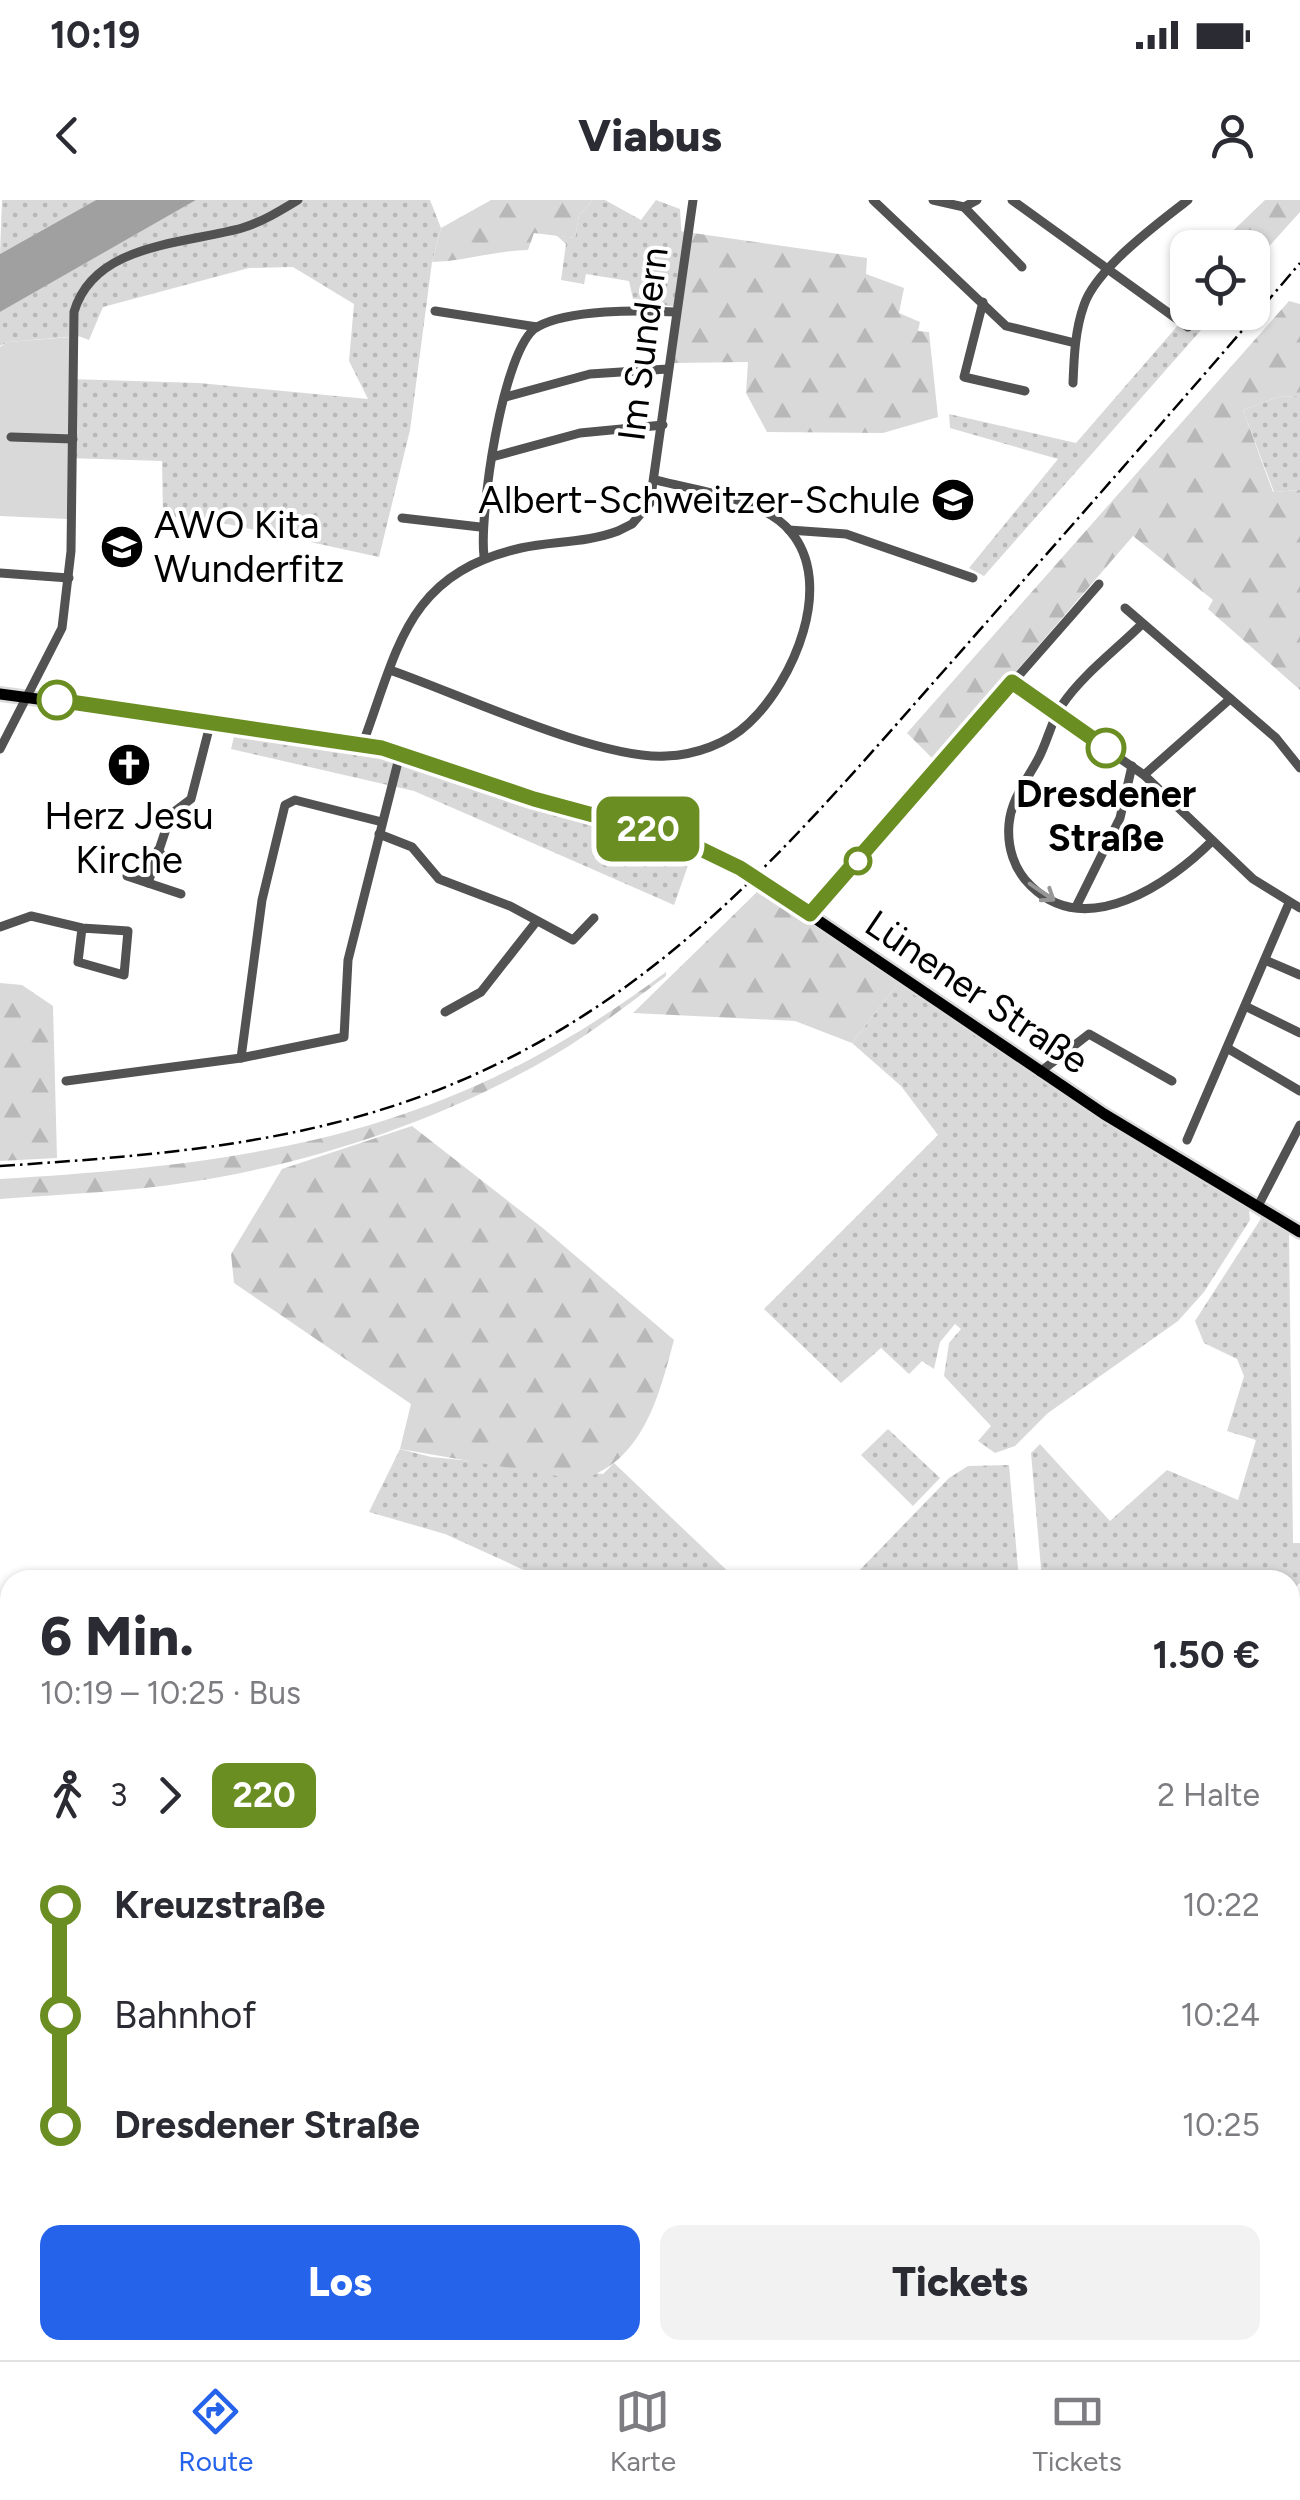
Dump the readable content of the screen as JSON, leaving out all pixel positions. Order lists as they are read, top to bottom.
{
  "streets": {
    "main road": ["Lünener Straße"],
    "street": ["Im Sundern"]
  },
  "crossings": [
    ["Im Sundern", "Lünener Straße"]
  ],
  "places": {
    "school or university": ["Albert-Schweitzer-Schule", "AWO Kita Wunderfitz"],
    "other": ["Dresdener Straße"],
    "church": ["Herz Jesu Kirche"]
  },
  "lines": ["bus line 220"],
  "page": {
    "status": "10:19",
    "header": "Viabus",
    "on_map": "220",
    "heading": ["6 Min.", "10:19 – 10:25 · Bus", "1.50 €"],
    "legs": ["3", "220", "2 Halte"],
    "list": [
      {
        "name": "Kreuzstraße",
        "value": "10:22"
      },
      {
        "name": "Bahnhof",
        "value": "10:24"
      },
      {
        "name": "Dresdener Straße",
        "value": "10:25"
      }
    ],
    "buttons": ["Los", "Tickets"],
    "tabs": ["Route", "Karte", "Tickets"]
  }
}
